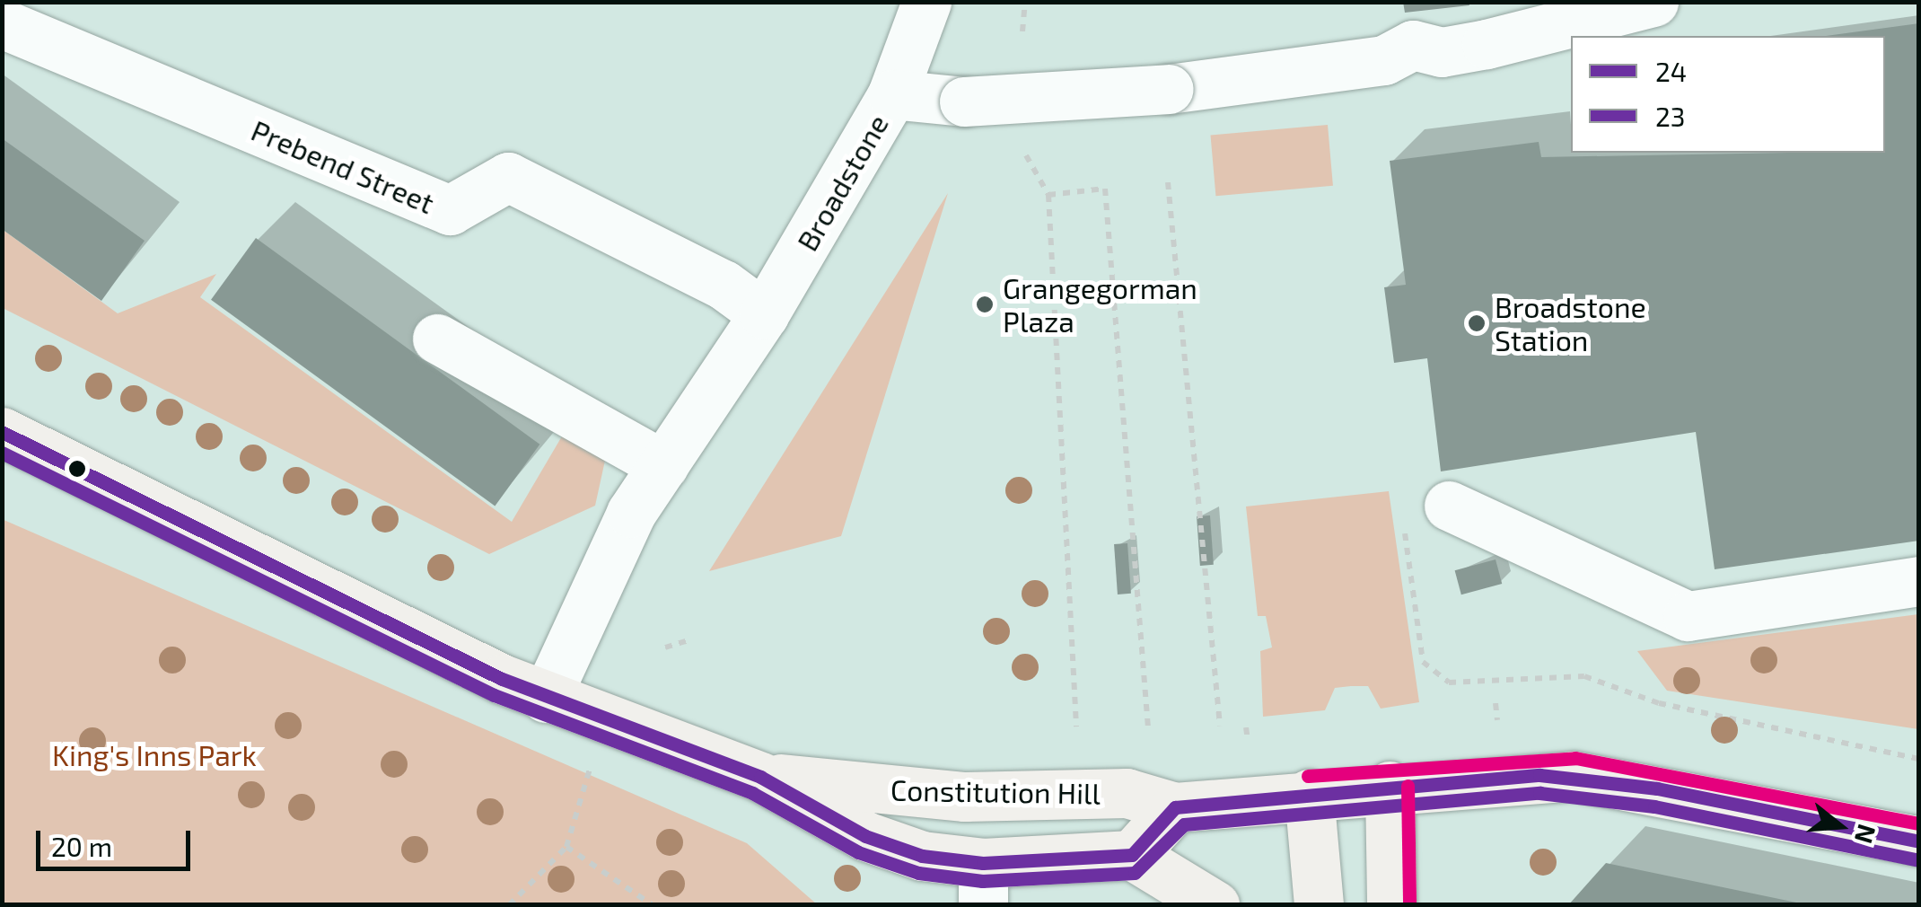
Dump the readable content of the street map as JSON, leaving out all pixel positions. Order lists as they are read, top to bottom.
{
  "streets": {
    "main road": ["Constitution Hill"],
    "street": ["Prebend Street", "Broadstone"]
  },
  "crossings": [
    ["Prebend Street", "Broadstone"],
    ["Broadstone", "Constitution Hill"]
  ],
  "parks": ["King's Inns Park"],
  "places": ["Grangegorman Plaza", "Broadstone Station"],
  "lines": ["transit line 24", "transit line 23"],
  "legend": ["24", "23"],
  "scale_bar": "20 m",
  "north": "right"
}
